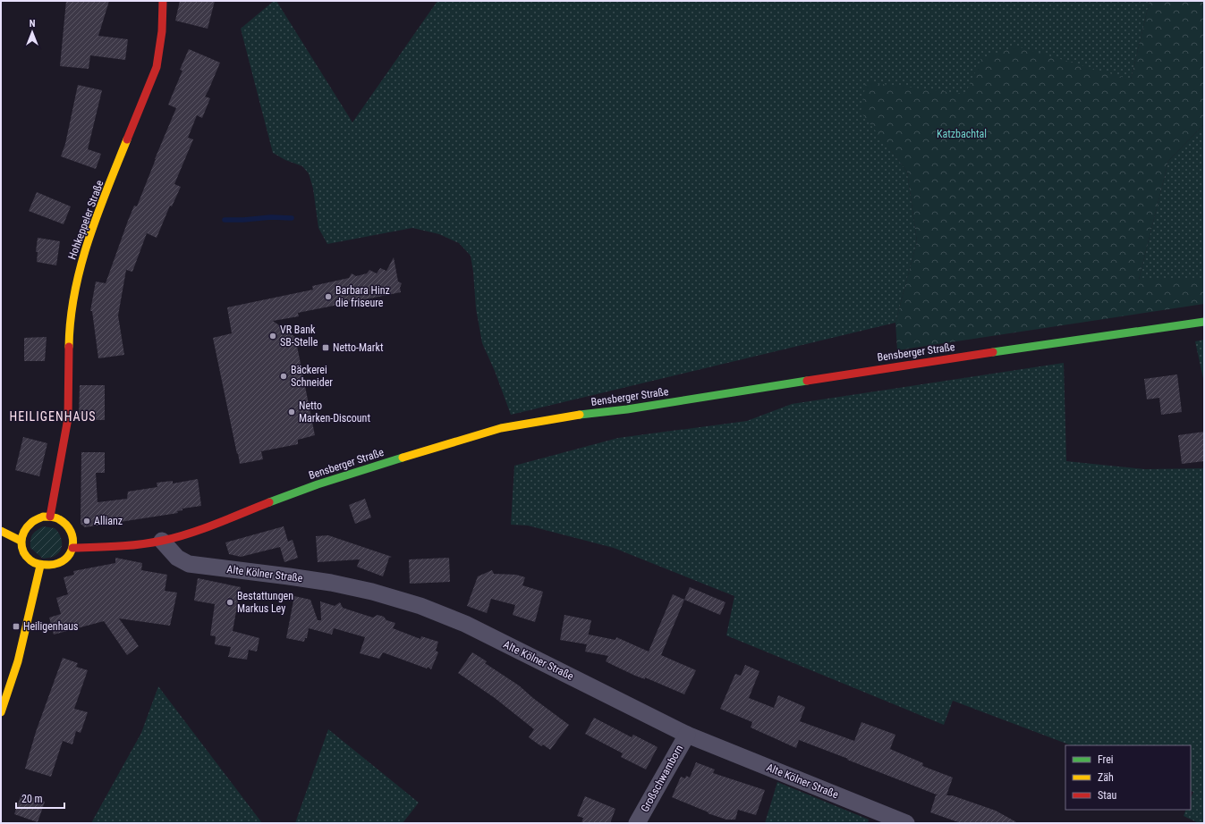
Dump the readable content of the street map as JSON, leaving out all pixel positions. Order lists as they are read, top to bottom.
{
  "streets": {
    "main road": ["Hohkeppeler Straße", "Bensberger Straße"],
    "street": ["Alte Kölner Straße", "Großschwamborn"]
  },
  "crossings": [
    ["Hohkeppeler Straße", "Bensberger Straße"],
    ["Bensberger Straße", "Alte Kölner Straße"],
    ["Alte Kölner Straße", "Großschwamborn"]
  ],
  "districts": ["HEILIGENHAUS"],
  "parks": ["Katzbachtal"],
  "places": {
    "other": [
      "Barbara Hinz die friseure",
      "VR Bank SB-Stelle",
      "Bäckerei Schneider",
      "Netto Marken-Discount",
      "Allianz",
      "Bestattungen Markus Ley"
    ],
    "transit": ["Netto-Markt", "Heiligenhaus"]
  },
  "legend": ["Frei", "Zäh", "Stau"],
  "scale_bar": "20 m",
  "north": "top"
}
